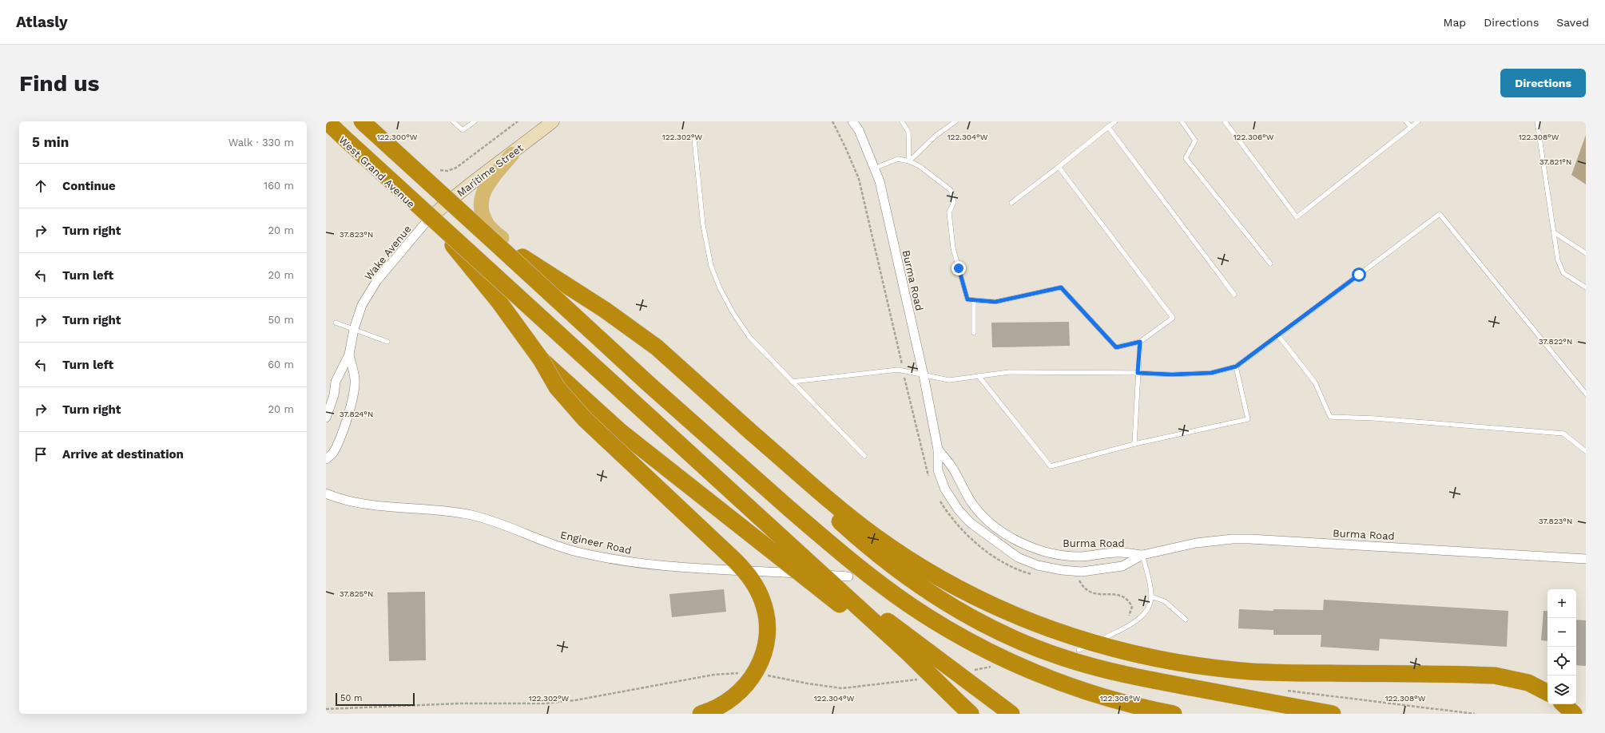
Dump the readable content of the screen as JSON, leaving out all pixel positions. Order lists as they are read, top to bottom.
{
  "streets": {
    "main road": ["Maritime Street", "West Grand Avenue"],
    "street": ["Wake Avenue", "Burma Road", "Engineer Road"]
  },
  "crossings": [
    ["Maritime Street", "West Grand Avenue"],
    ["Maritime Street", "Wake Avenue"],
    ["West Grand Avenue", "Wake Avenue"]
  ],
  "scale_bar": "50 m",
  "page": {
    "header": "Atlasly",
    "nav": ["Map", "Directions", "Saved"],
    "buttons": "Directions",
    "title": "Find us",
    "heading": ["5 min", "Walk · 330 m"],
    "list": [
      ["Continue", "160 m"],
      ["Turn right", "20 m"],
      ["Turn left", "20 m"],
      ["Turn right", "50 m"],
      ["Turn left", "60 m"],
      ["Turn right", "20 m"],
      "Arrive at destination"
    ],
    "map_buttons": ["+", "−"],
    "scale": "50 m"
  },
  "coordinates": [
    "122.300°W",
    "122.302°W",
    "122.304°W",
    "122.306°W",
    "122.308°W",
    "37.821°N",
    "37.823°N",
    "37.822°N",
    "37.824°N",
    "37.825°N"
  ]
}
